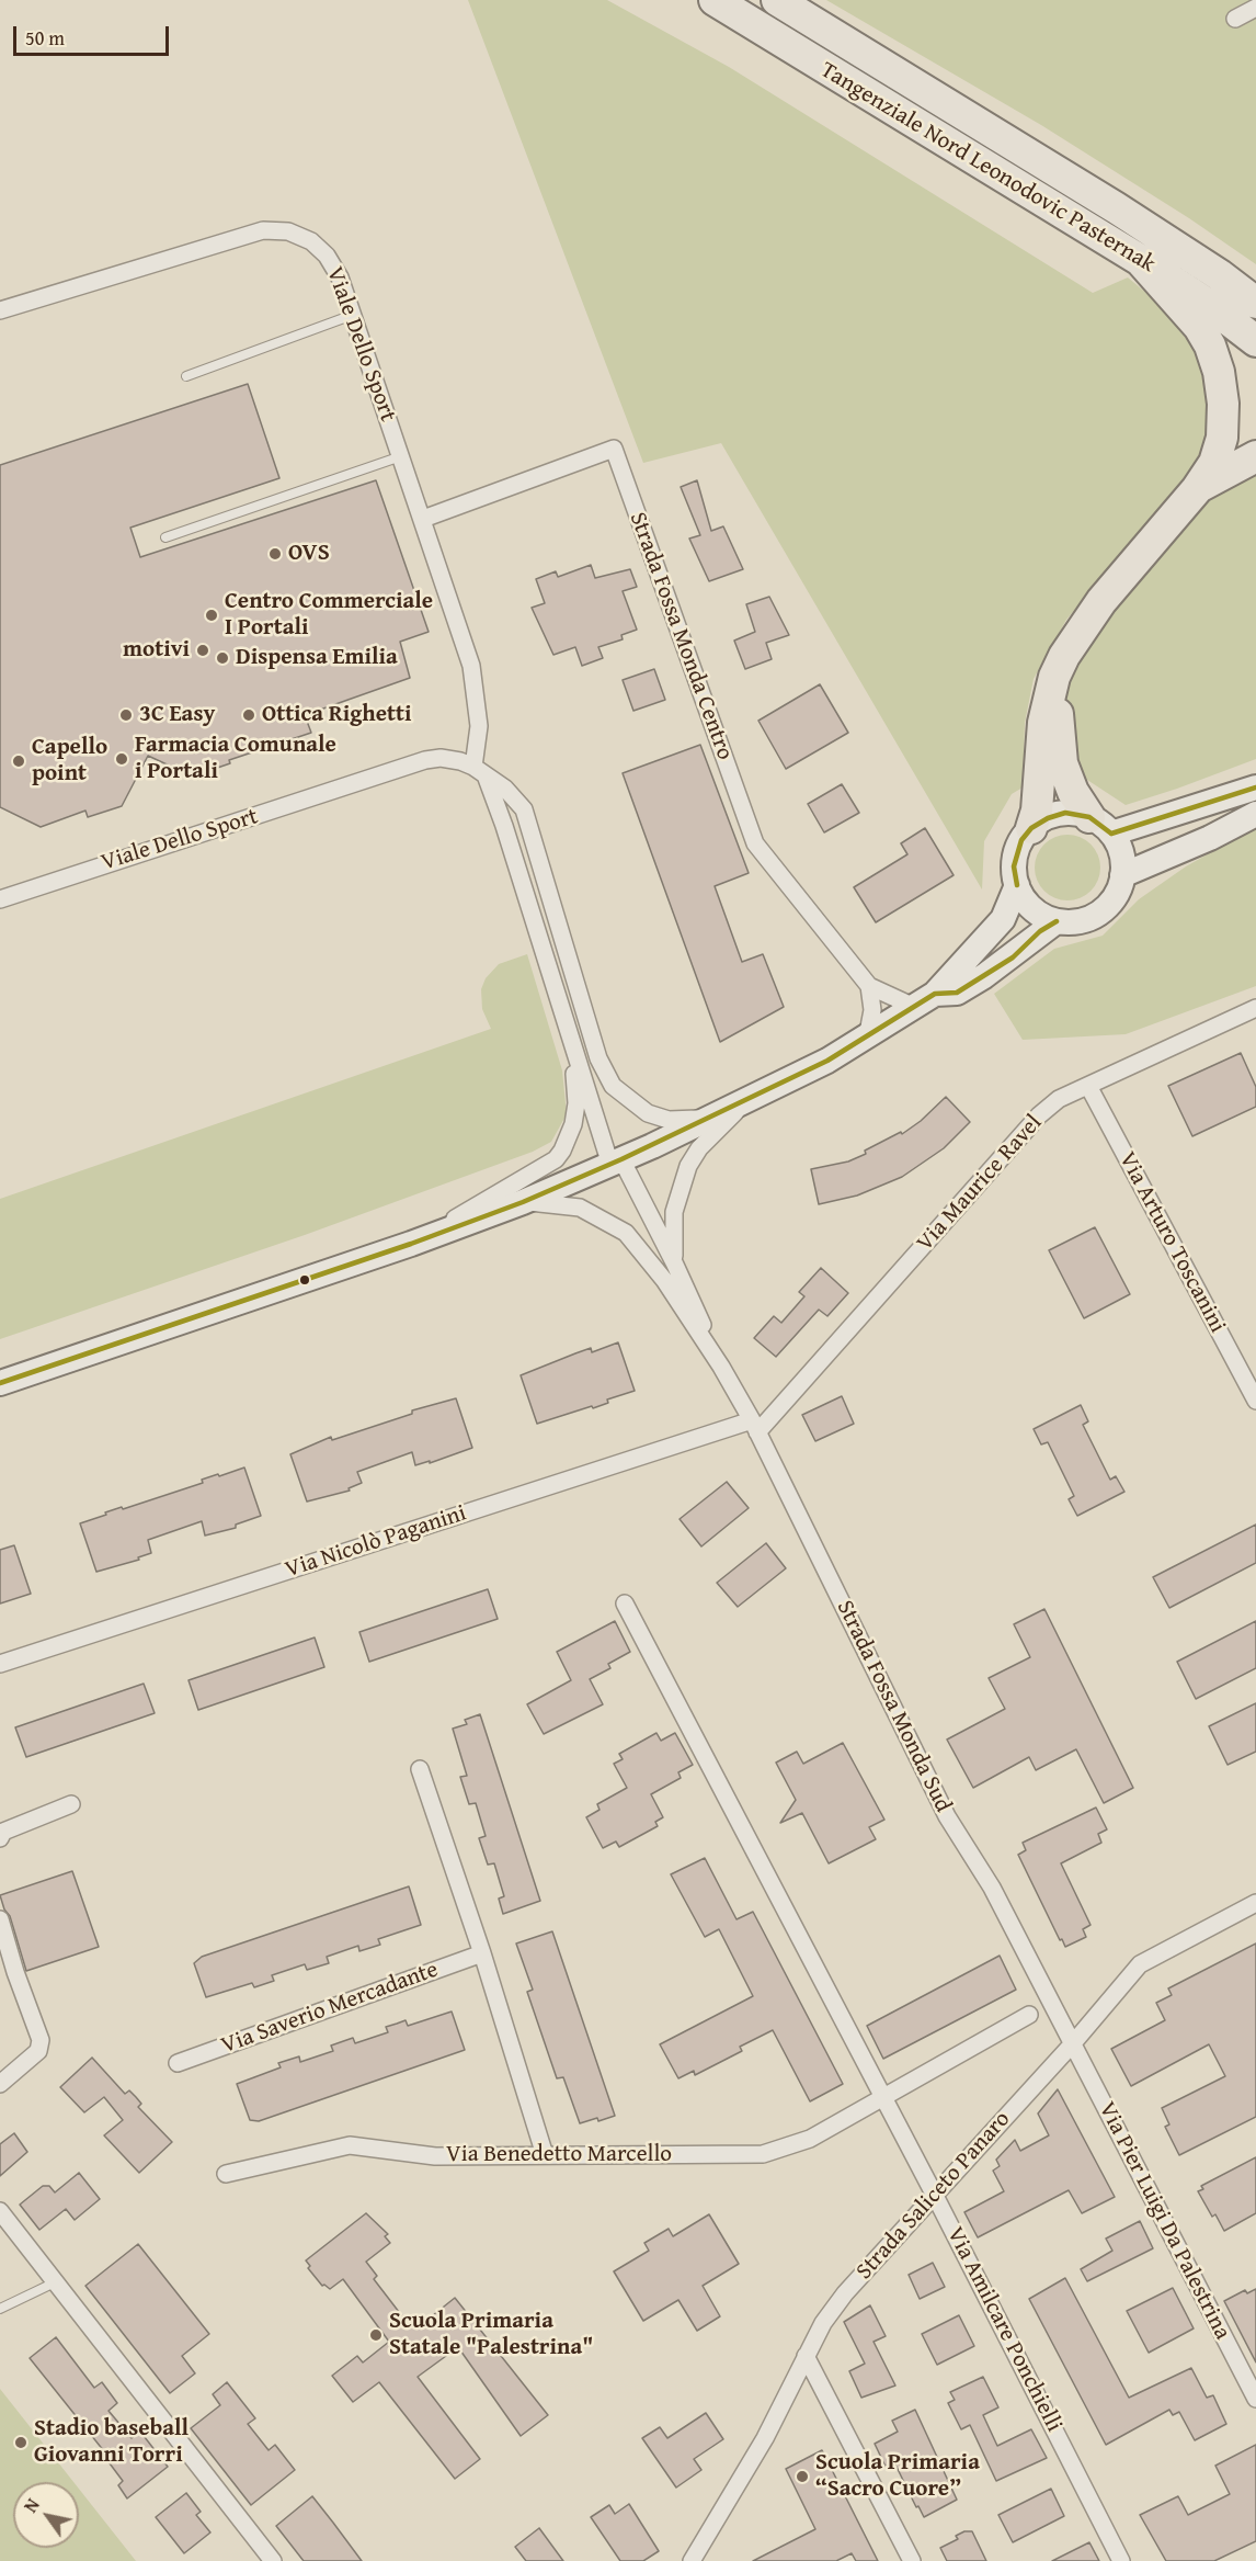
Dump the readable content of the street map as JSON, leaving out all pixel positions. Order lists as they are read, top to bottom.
{
  "streets": {
    "highway": ["Tangenziale Nord Leonodovic Pasternak"],
    "street": [
      "Viale Dello Sport",
      "Strada Fossa Monda Centro",
      "Via Maurice Ravel",
      "Via Arturo Toscanini",
      "Via Nicolò Paganini",
      "Strada Fossa Monda Sud",
      "Via Saverio Mercadante",
      "Via Benedetto Marcello",
      "Strada Saliceto Panaro",
      "Via Pier Luigi Da Palestrina",
      "Via Amilcare Ponchielli"
    ]
  },
  "crossings": [
    ["Viale Dello Sport", "Strada Fossa Monda Centro"],
    ["Viale Dello Sport", "Strada Fossa Monda Sud"],
    ["Via Maurice Ravel", "Via Arturo Toscanini"],
    ["Via Maurice Ravel", "Via Nicolò Paganini"],
    ["Via Maurice Ravel", "Strada Fossa Monda Sud"],
    ["Via Nicolò Paganini", "Strada Fossa Monda Sud"],
    ["Strada Fossa Monda Sud", "Strada Saliceto Panaro"],
    ["Strada Fossa Monda Sud", "Via Pier Luigi Da Palestrina"],
    ["Via Benedetto Marcello", "Via Amilcare Ponchielli"],
    ["Strada Saliceto Panaro", "Via Pier Luigi Da Palestrina"],
    ["Strada Saliceto Panaro", "Via Amilcare Ponchielli"]
  ],
  "places": [
    "OVS",
    "Centro Commerciale I Portali",
    "motivi",
    "Dispensa Emilia",
    "3C Easy",
    "Ottica Righetti",
    "Farmacia Comunale i Portali",
    "Capello point",
    "Scuola Primaria Statale \"Palestrina\"",
    "Stadio baseball Giovanni Torri",
    "Scuola Primaria “Sacro Cuore”"
  ],
  "scale_bar": "50 m",
  "north": "top left"
}
